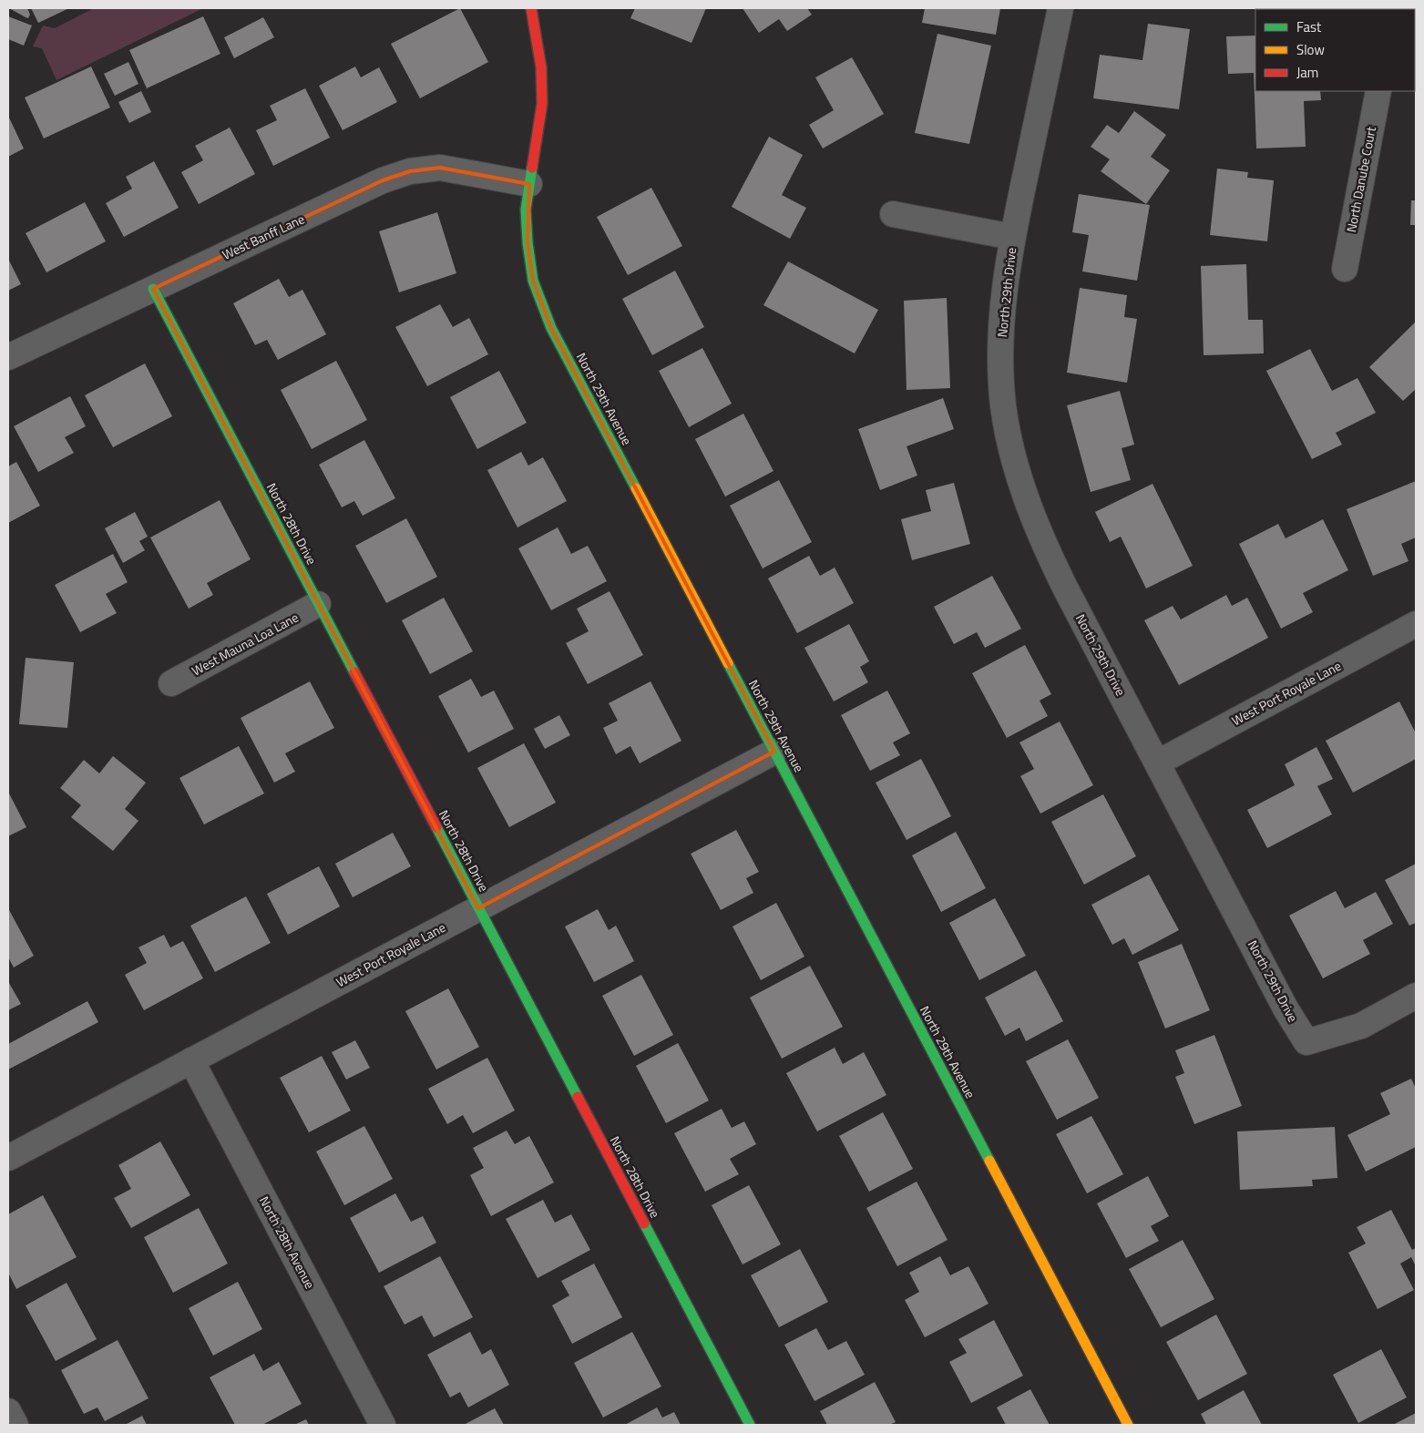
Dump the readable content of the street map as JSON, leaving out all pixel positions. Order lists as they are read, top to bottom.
{
  "streets": {
    "street": [
      "North Danube Court",
      "West Banff Lane",
      "North 29th Drive",
      "North 29th Avenue",
      "North 28th Drive",
      "West Mauna Loa Lane",
      "West Port Royale Lane",
      "North 28th Avenue"
    ]
  },
  "crossings": [
    ["West Banff Lane", "North 29th Avenue"],
    ["West Banff Lane", "North 28th Drive"],
    ["North 29th Drive", "West Port Royale Lane"],
    ["North 29th Avenue", "West Port Royale Lane"],
    ["North 28th Drive", "West Mauna Loa Lane"],
    ["North 28th Drive", "West Port Royale Lane"],
    ["West Port Royale Lane", "North 28th Avenue"]
  ],
  "legend": ["Fast", "Slow", "Jam"]
}
